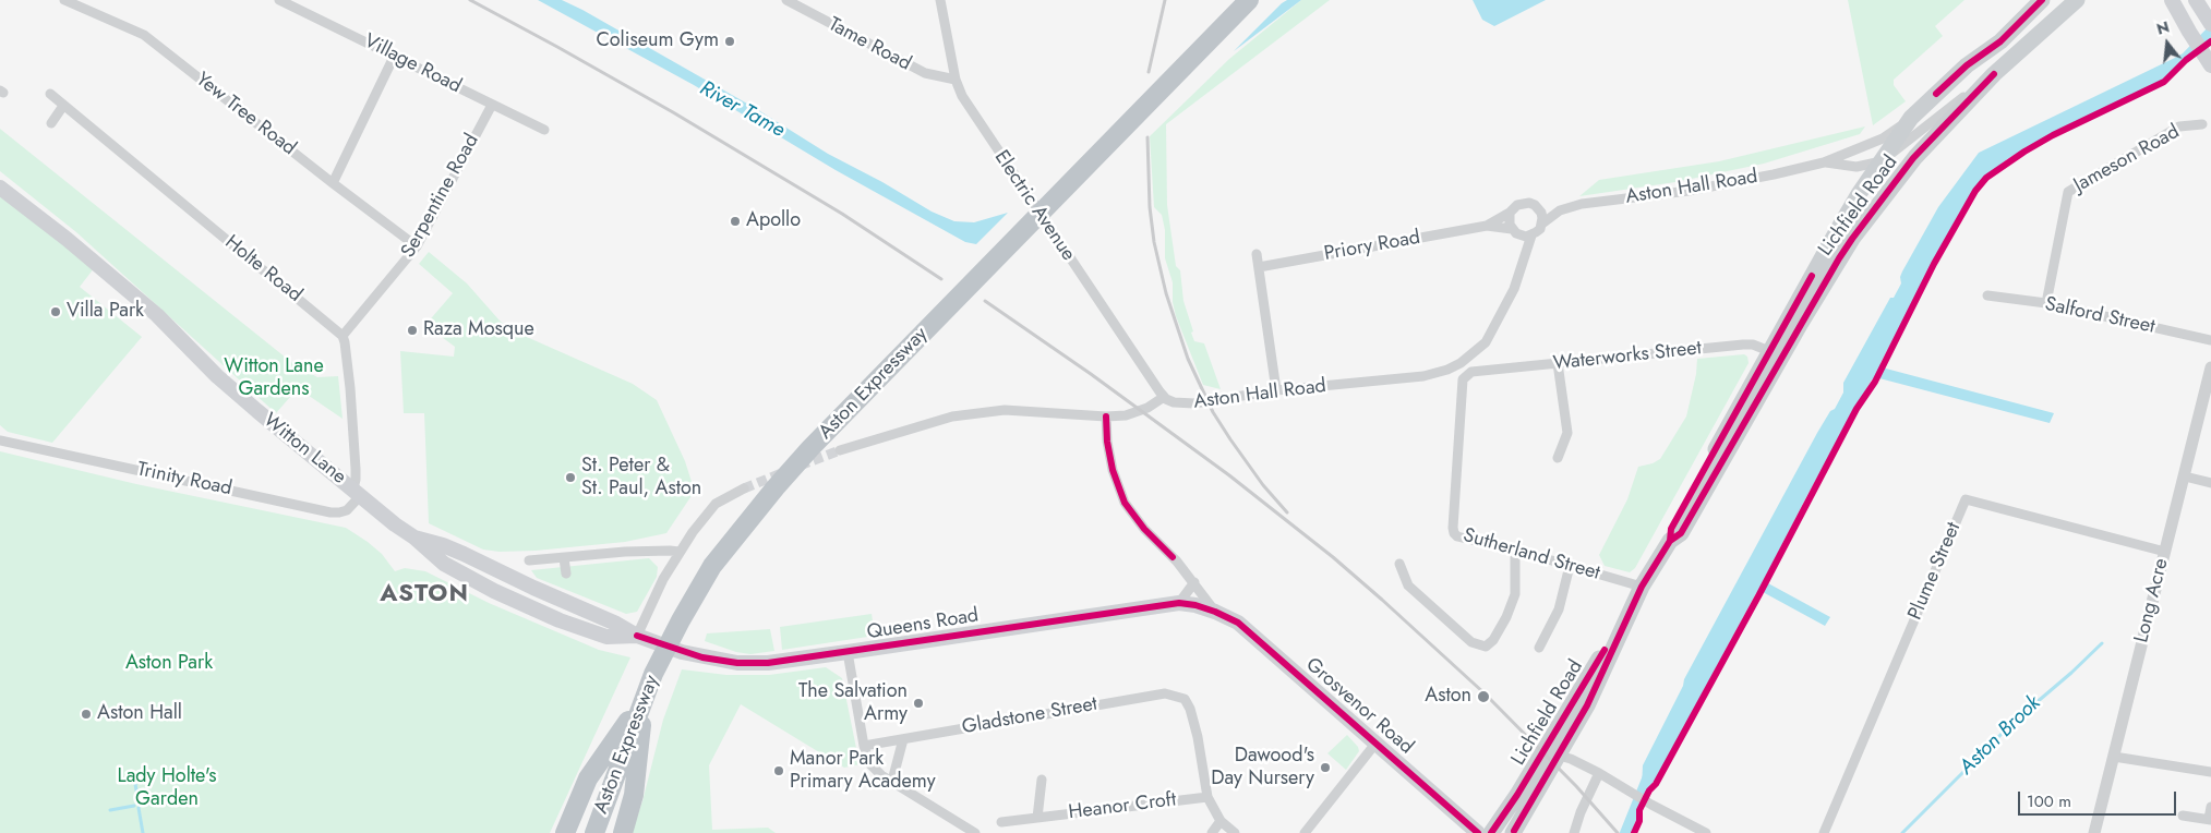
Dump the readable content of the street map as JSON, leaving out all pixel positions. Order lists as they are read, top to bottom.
{
  "streets": {
    "highway": ["Aston Expressway"],
    "main road": [
      "Lichfield Road",
      "Witton Lane",
      "Queens Road",
      "Grosvenor Road"
    ],
    "street": [
      "Tame Road",
      "Village Road",
      "Yew Tree Road",
      "Jameson Road",
      "Aston Hall Road",
      "Serpentine Road",
      "Electric Avenue",
      "Priory Road",
      "Holte Road",
      "Salford Street",
      "Waterworks Street",
      "Trinity Road",
      "Sutherland Street",
      "Plume Street",
      "Long Acre",
      "Gladstone Street",
      "Heanor Croft"
    ]
  },
  "crossings": [
    ["Tame Road", "Electric Avenue"],
    ["Village Road", "Serpentine Road"],
    ["Yew Tree Road", "Serpentine Road"],
    ["Jameson Road", "Salford Street"],
    ["Aston Hall Road", "Electric Avenue"],
    ["Aston Hall Road", "Lichfield Road"],
    ["Aston Hall Road", "Priory Road"],
    ["Serpentine Road", "Holte Road"],
    ["Lichfield Road", "Waterworks Street"],
    ["Lichfield Road", "Sutherland Street"],
    ["Waterworks Street", "Sutherland Street"],
    ["Witton Lane", "Trinity Road"],
    ["Witton Lane", "Queens Road"],
    ["Plume Street", "Long Acre"],
    ["Queens Road", "Grosvenor Road"],
    ["Gladstone Street", "Heanor Croft"]
  ],
  "districts": ["ASTON"],
  "water": ["River Tame", "Aston Brook"],
  "parks": ["Witton Lane Gardens", "Aston Park", "Lady Holte's Garden"],
  "places": [
    "Coliseum Gym",
    "Apollo",
    "Villa Park",
    "Raza Mosque",
    "St. Peter & St. Paul, Aston",
    "Aston",
    "The Salvation Army",
    "Aston Hall",
    "Dawood's Day Nursery",
    "Manor Park Primary Academy"
  ],
  "scale_bar": "100 m",
  "north": "top"
}
